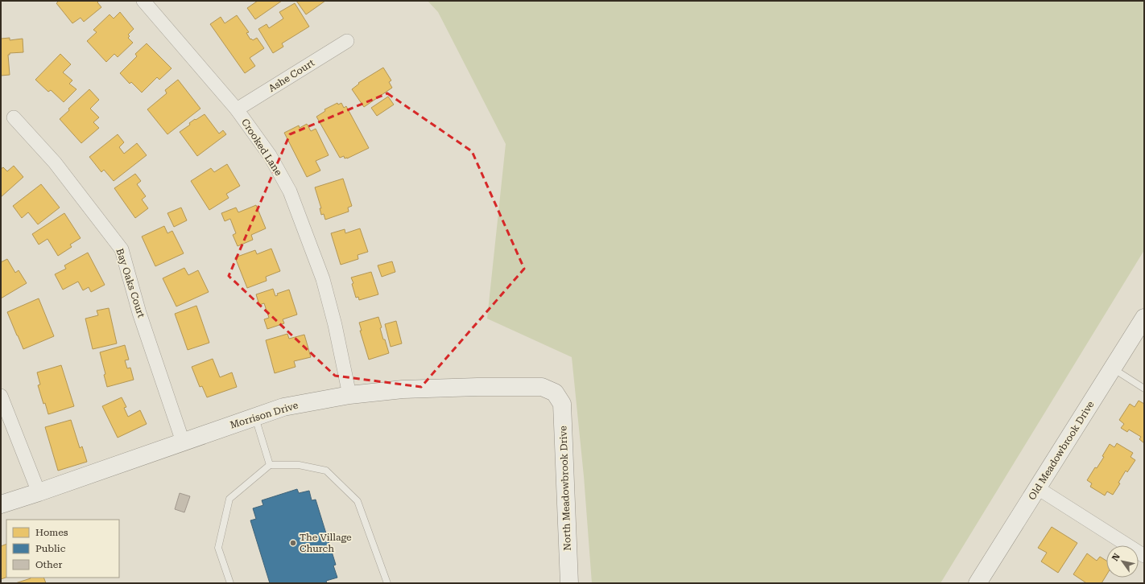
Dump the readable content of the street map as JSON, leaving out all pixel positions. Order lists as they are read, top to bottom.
{
  "streets": {
    "street": [
      "Ashe Court",
      "Crooked Lane",
      "Bay Oaks Court",
      "Morrison Drive",
      "Old Meadowbrook Drive",
      "North Meadowbrook Drive"
    ]
  },
  "crossings": [
    ["Ashe Court", "Crooked Lane"],
    ["Crooked Lane", "Morrison Drive"],
    ["Bay Oaks Court", "Morrison Drive"],
    ["Morrison Drive", "North Meadowbrook Drive"]
  ],
  "places": ["The Village Church"],
  "legend": ["Homes", "Public", "Other"],
  "north": "top left"
}
